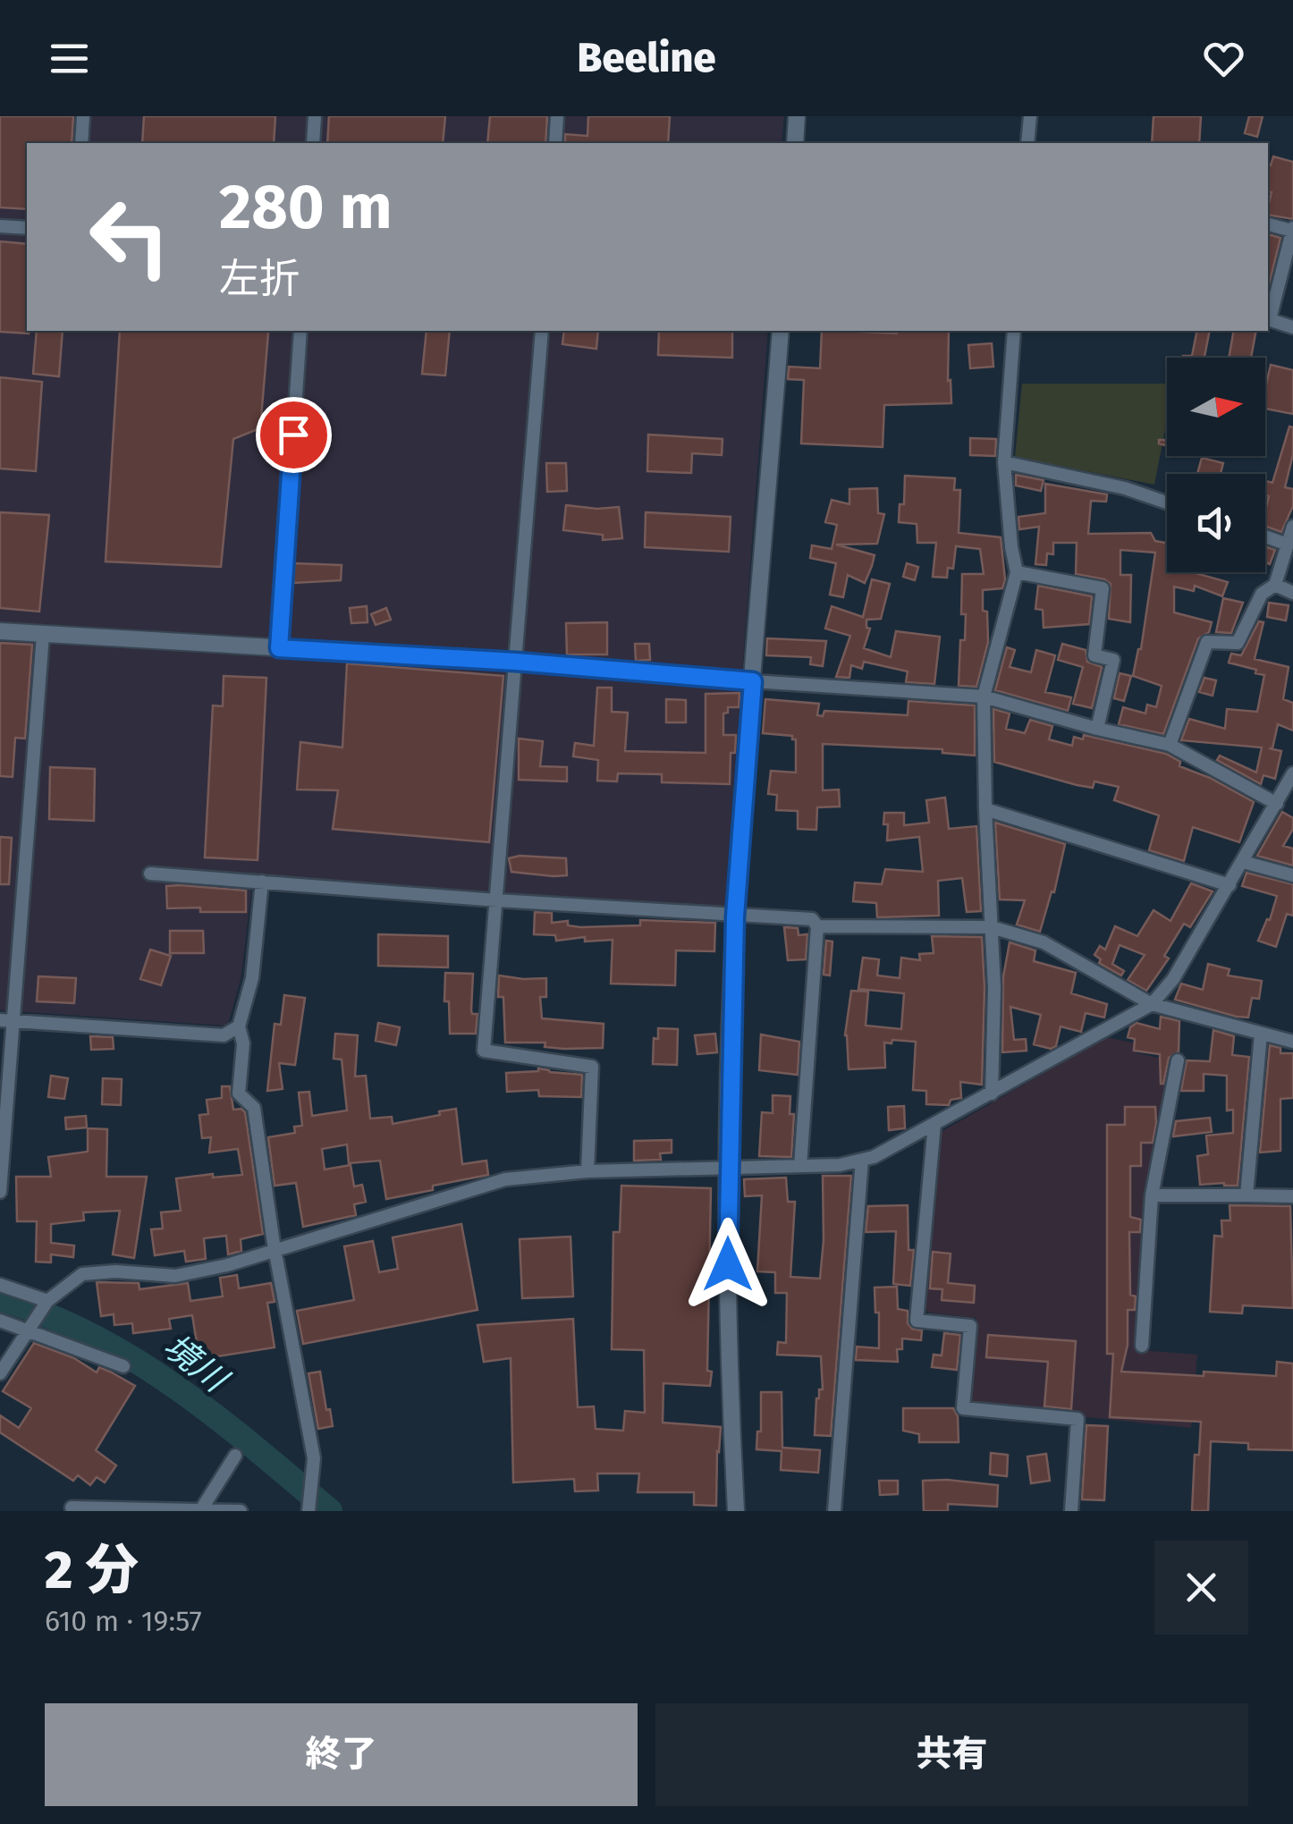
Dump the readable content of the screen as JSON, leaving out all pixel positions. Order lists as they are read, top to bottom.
{
  "water": ["境川"],
  "north": "right",
  "page": {
    "header": "Beeline",
    "turn": ["280 m", "左折"],
    "heading": ["2 分", "610 m · 19:57"],
    "buttons": ["終了", "共有"]
  }
}
